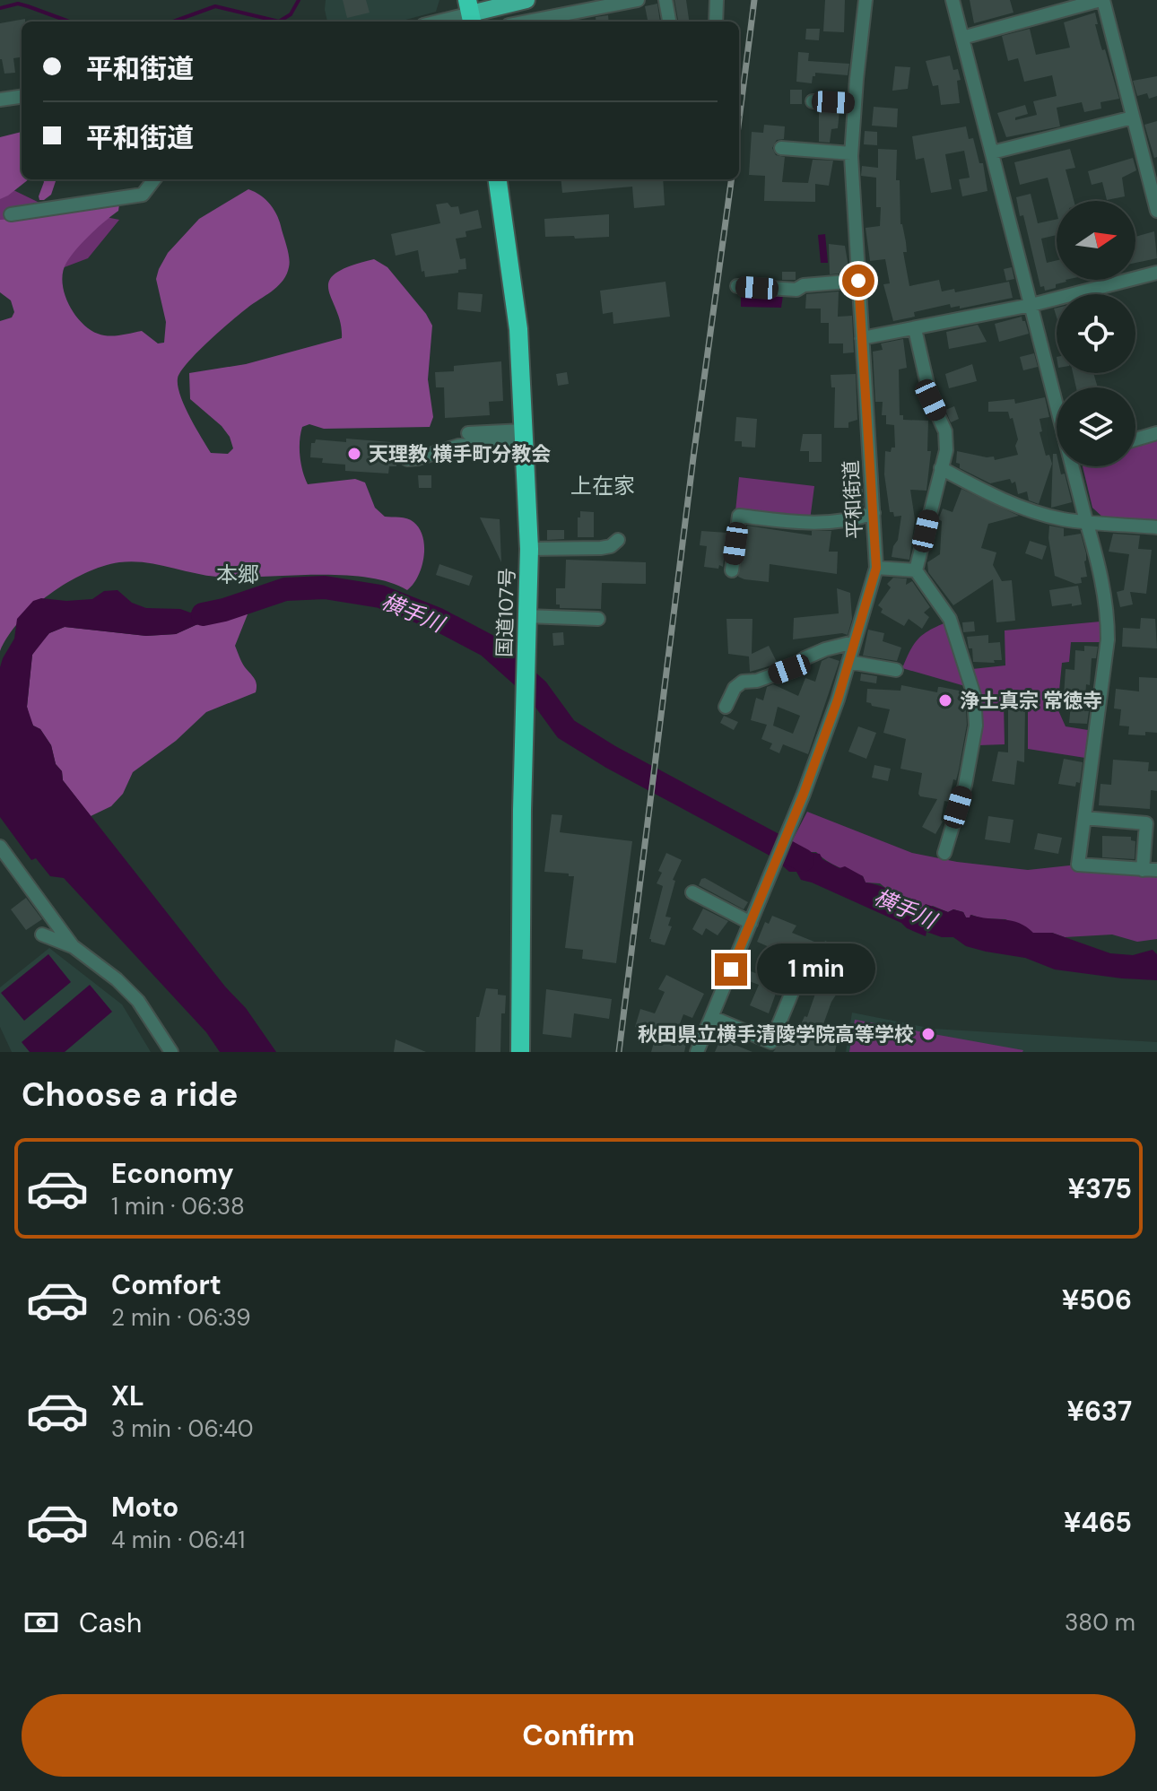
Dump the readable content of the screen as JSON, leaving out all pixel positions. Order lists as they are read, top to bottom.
{
  "streets": {
    "highway": ["国道107号"],
    "street": ["平和街道"]
  },
  "districts": ["上在家", "本郷"],
  "water": ["横手川"],
  "places": ["天理教 横手町分教会", "浄土真宗 常徳寺", "秋田県立横手清陵学院高等学校"],
  "north": "right",
  "page": {
    "banner": ["平和街道", "平和街道"],
    "bubble": "1 min",
    "heading": "Choose a ride",
    "list": [
      {
        "name": "Economy",
        "note": "1 min · 06:38",
        "value": "¥375"
      },
      {
        "name": "Comfort",
        "note": "2 min · 06:39",
        "value": "¥506"
      },
      {
        "name": "XL",
        "note": "3 min · 06:40",
        "value": "¥637"
      },
      {
        "name": "Moto",
        "note": "4 min · 06:41",
        "value": "¥465"
      }
    ],
    "pay": ["Cash", "380 m"],
    "buttons": "Confirm"
  }
}
